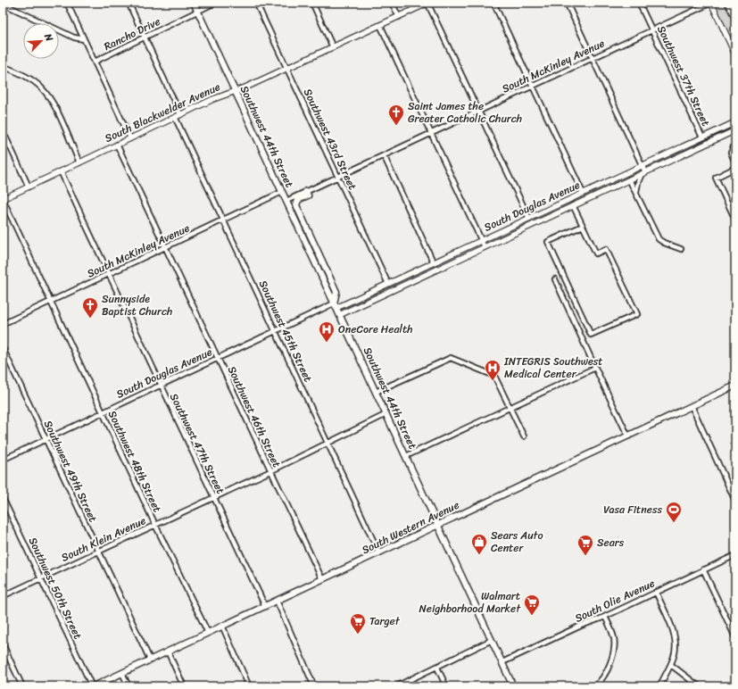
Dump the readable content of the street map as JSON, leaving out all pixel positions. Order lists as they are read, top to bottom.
{
  "streets": {
    "main road": ["Southwest 44th Street", "South Western Avenue"],
    "street": [
      "Rancho Drive",
      "South McKinley Avenue",
      "Southwest 37th Street",
      "South Blackwelder Avenue",
      "Southwest 43rd Street",
      "South Douglas Avenue",
      "Southwest 45th Street",
      "Southwest 46th Street",
      "Southwest 47th Street",
      "Southwest 48th Street",
      "Southwest 49th Street",
      "South Klein Avenue",
      "Southwest 50th Street",
      "South Olie Avenue"
    ]
  },
  "crossings": [
    ["Rancho Drive", "Southwest 44th Street"],
    ["South McKinley Avenue", "Southwest 37th Street"],
    ["South McKinley Avenue", "Southwest 44th Street"],
    ["South McKinley Avenue", "Southwest 43rd Street"],
    ["South McKinley Avenue", "Southwest 45th Street"],
    ["South McKinley Avenue", "Southwest 46th Street"],
    ["South McKinley Avenue", "Southwest 47th Street"],
    ["South McKinley Avenue", "Southwest 48th Street"],
    ["Southwest 37th Street", "South Douglas Avenue"],
    ["South Blackwelder Avenue", "Southwest 44th Street"],
    ["South Blackwelder Avenue", "Southwest 43rd Street"],
    ["South Blackwelder Avenue", "Southwest 45th Street"],
    ["South Blackwelder Avenue", "Southwest 46th Street"],
    ["South Blackwelder Avenue", "Southwest 47th Street"],
    ["South Blackwelder Avenue", "Southwest 48th Street"],
    ["Southwest 44th Street", "South Douglas Avenue"],
    ["Southwest 44th Street", "South Western Avenue"],
    ["Southwest 44th Street", "South Klein Avenue"],
    ["Southwest 44th Street", "South Olie Avenue"],
    ["Southwest 43rd Street", "South Douglas Avenue"],
    ["South Douglas Avenue", "Southwest 45th Street"],
    ["South Douglas Avenue", "Southwest 46th Street"],
    ["South Douglas Avenue", "Southwest 47th Street"],
    ["South Douglas Avenue", "Southwest 48th Street"],
    ["South Douglas Avenue", "Southwest 49th Street"],
    ["Southwest 45th Street", "South Western Avenue"],
    ["Southwest 45th Street", "South Klein Avenue"],
    ["Southwest 46th Street", "South Western Avenue"],
    ["Southwest 46th Street", "South Klein Avenue"],
    ["Southwest 47th Street", "South Western Avenue"],
    ["Southwest 47th Street", "South Klein Avenue"],
    ["Southwest 48th Street", "South Western Avenue"],
    ["Southwest 48th Street", "South Klein Avenue"],
    ["Southwest 49th Street", "South Western Avenue"],
    ["Southwest 49th Street", "South Klein Avenue"],
    ["South Western Avenue", "Southwest 50th Street"],
    ["South Klein Avenue", "Southwest 50th Street"]
  ],
  "places": {
    "church": ["Saint James the Greater Catholic Church", "Sunnyside Baptist Church"],
    "hospital": ["OneCore Health", "INTEGRIS Southwest Medical Center"],
    "sports": ["Vasa Fitness"],
    "shop": ["Sears Auto Center"],
    "supermarket": ["Sears", "Walmart Neighborhood Market", "Target"]
  },
  "north": "top right"
}
